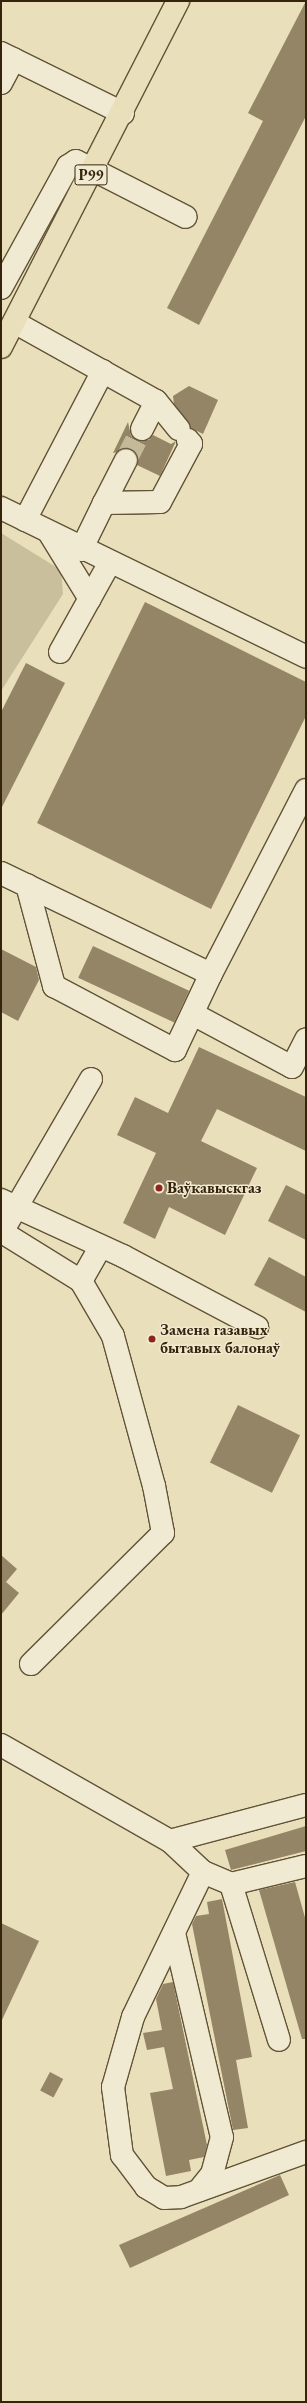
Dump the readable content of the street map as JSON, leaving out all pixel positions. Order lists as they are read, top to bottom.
{
  "streets": {
    "main road": ["Р99"]
  },
  "places": ["Ваўкавыскгаз", "Замена газавых бытавых балонаў"]
}
